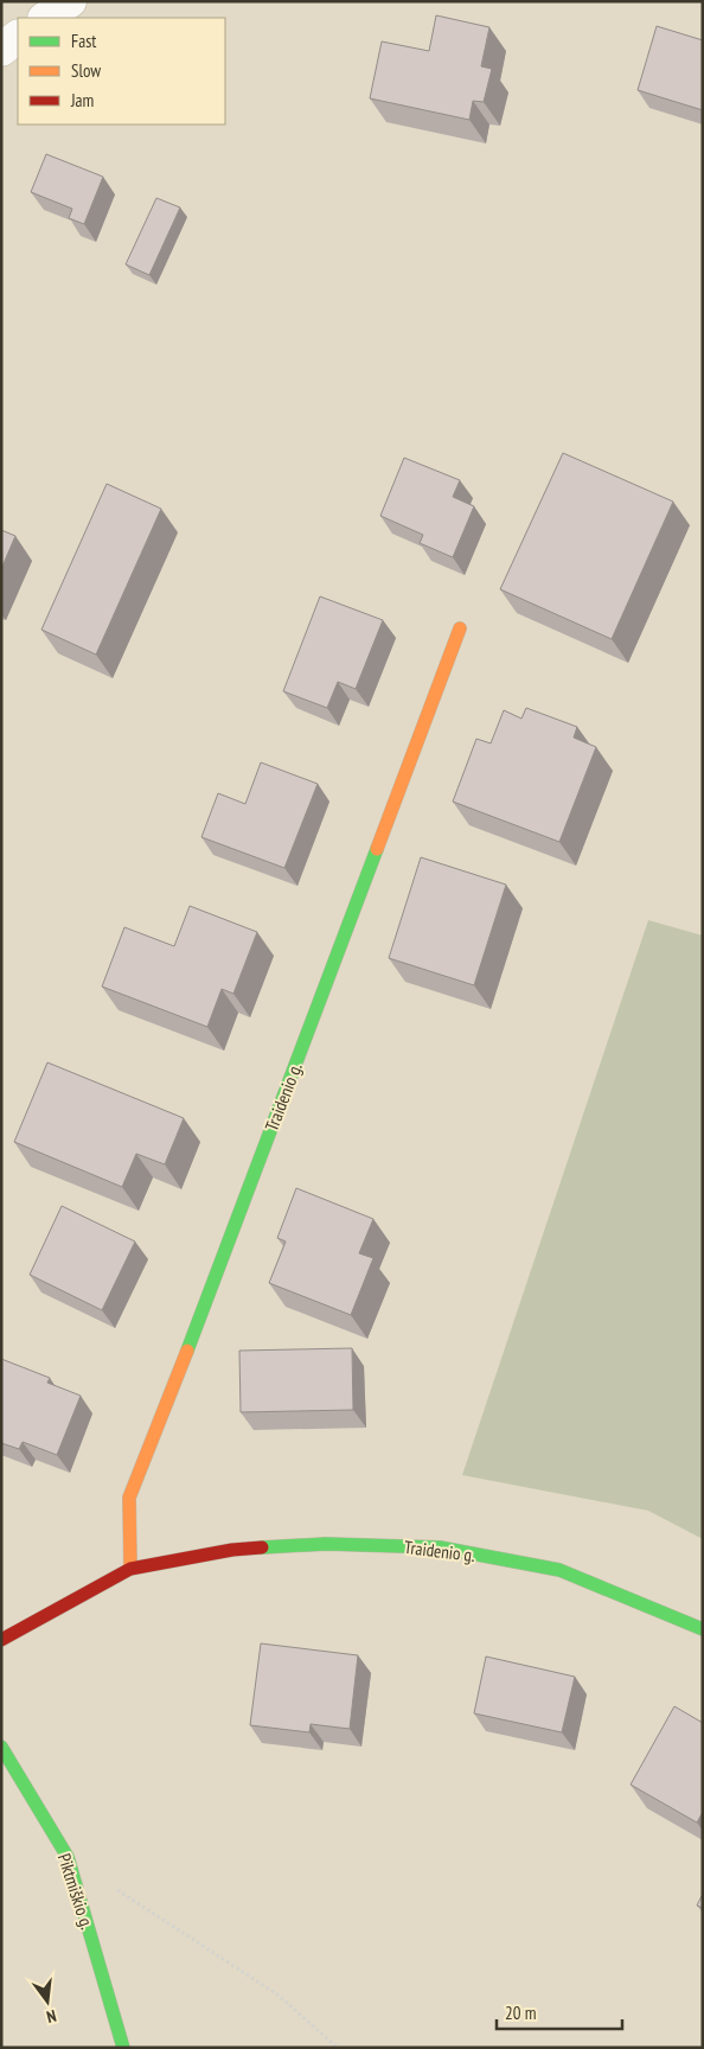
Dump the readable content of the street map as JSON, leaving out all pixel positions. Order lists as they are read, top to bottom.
{
  "streets": {
    "street": ["Traidenio g.", "Piktmiškio g."]
  },
  "legend": ["Fast", "Slow", "Jam"],
  "scale_bar": "20 m",
  "north": "bottom"
}
